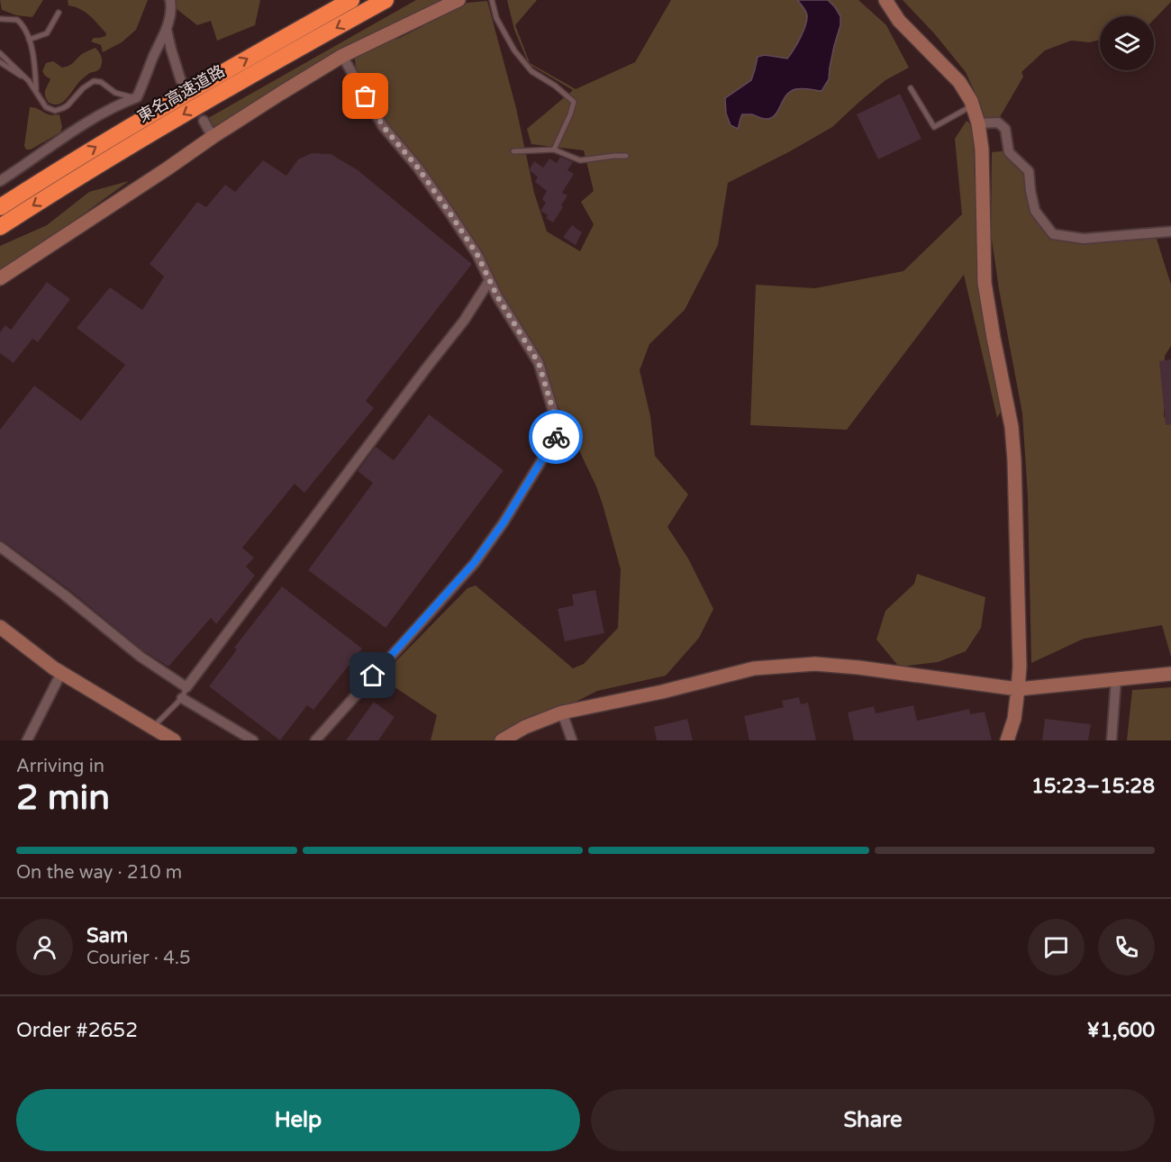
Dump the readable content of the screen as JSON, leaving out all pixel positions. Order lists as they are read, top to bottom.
{
  "streets": {
    "highway": ["東名高速道路"]
  },
  "page": {
    "heading": ["2 min", "Arriving in", "15:23–15:28"],
    "panel": [
      "Sam",
      "Courier · 4.5",
      "Order #2652",
      "¥1,600"
    ],
    "bar": "On the way · 210 m",
    "buttons": ["Help", "Share"]
  }
}
